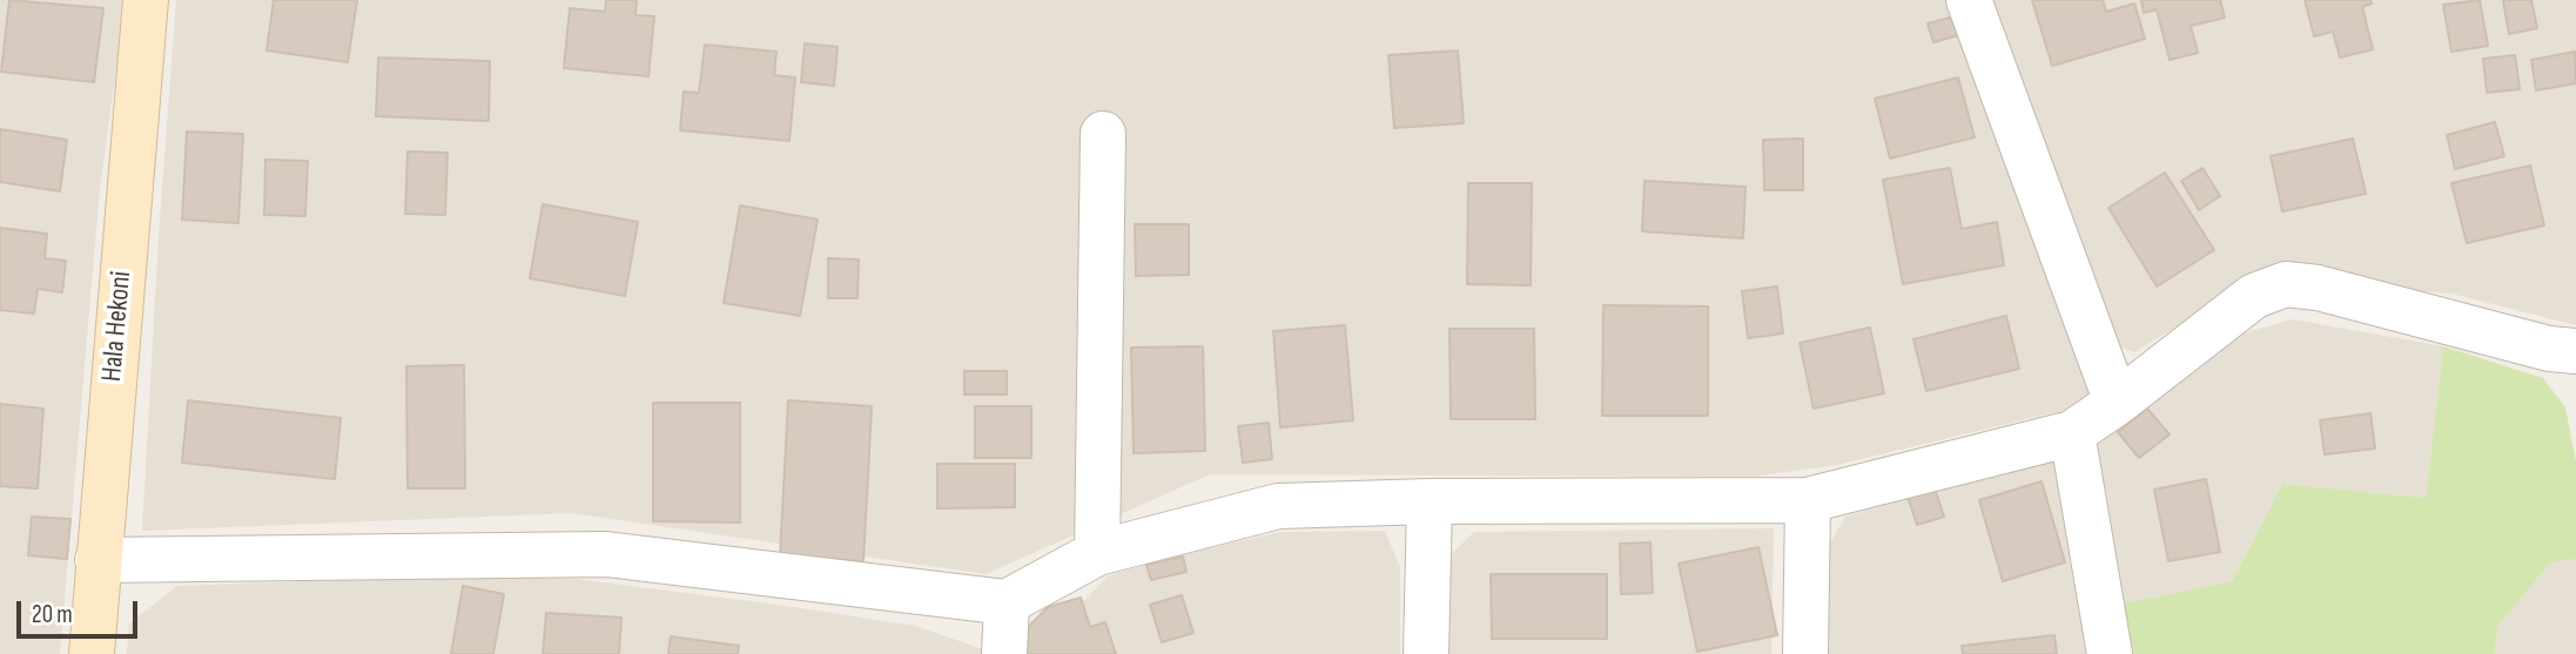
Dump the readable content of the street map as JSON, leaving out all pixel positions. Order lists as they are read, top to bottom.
{
  "streets": {
    "street": ["Hala Hekoni"]
  },
  "scale_bar": "20 m"
}
